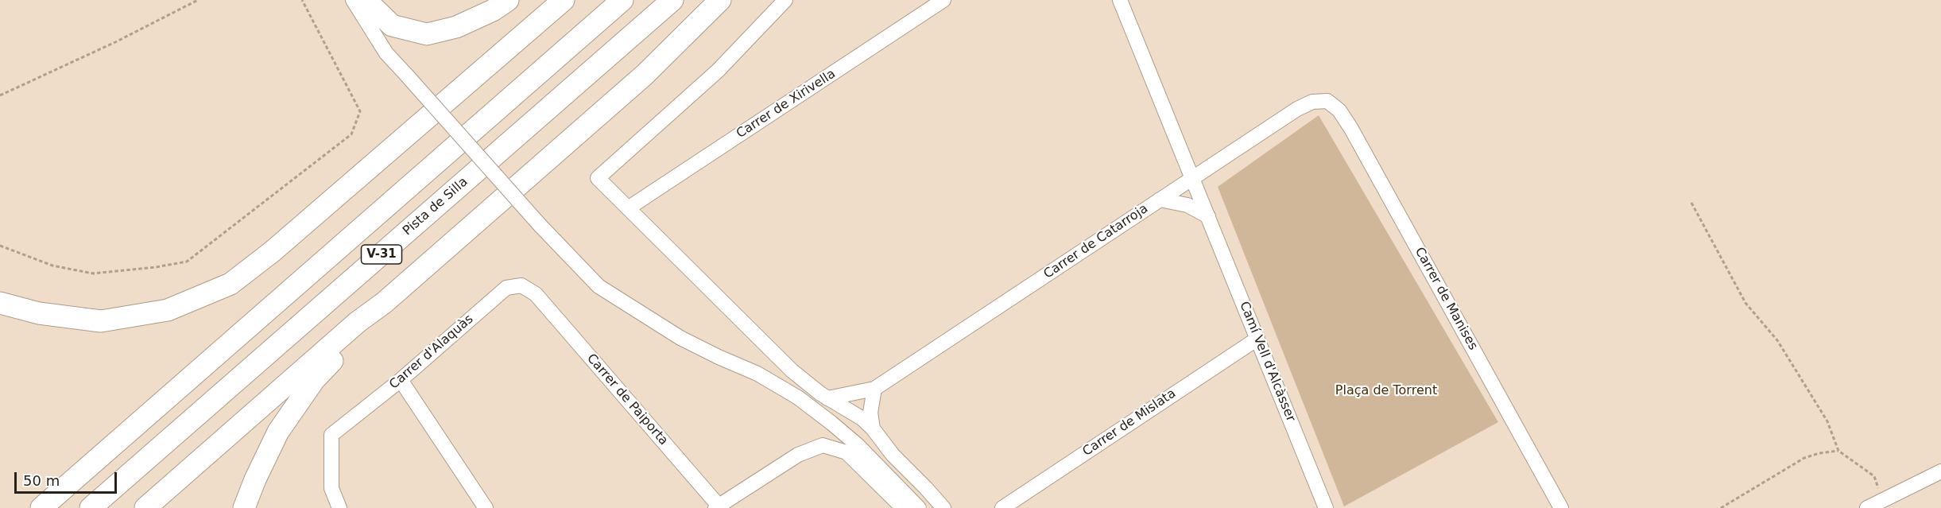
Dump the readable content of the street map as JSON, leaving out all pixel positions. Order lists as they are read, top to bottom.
{
  "streets": {
    "highway": ["Pista de Silla", "V-31"],
    "street": [
      "Carrer de Xirivella",
      "Carrer de Catarroja",
      "Carrer de Manises",
      "Carrer d'Alaquàs",
      "Camí Vell d'Alcàsser",
      "Carrer de Paiporta",
      "Carrer de Mislata"
    ]
  },
  "crossings": [
    ["Carrer de Catarroja", "Carrer de Manises"],
    ["Carrer de Catarroja", "Camí Vell d'Alcàsser"],
    ["Carrer d'Alaquàs", "Carrer de Paiporta"],
    ["Camí Vell d'Alcàsser", "Carrer de Mislata"]
  ],
  "parks": ["Plaça de Torrent"],
  "scale_bar": "50 m"
}
